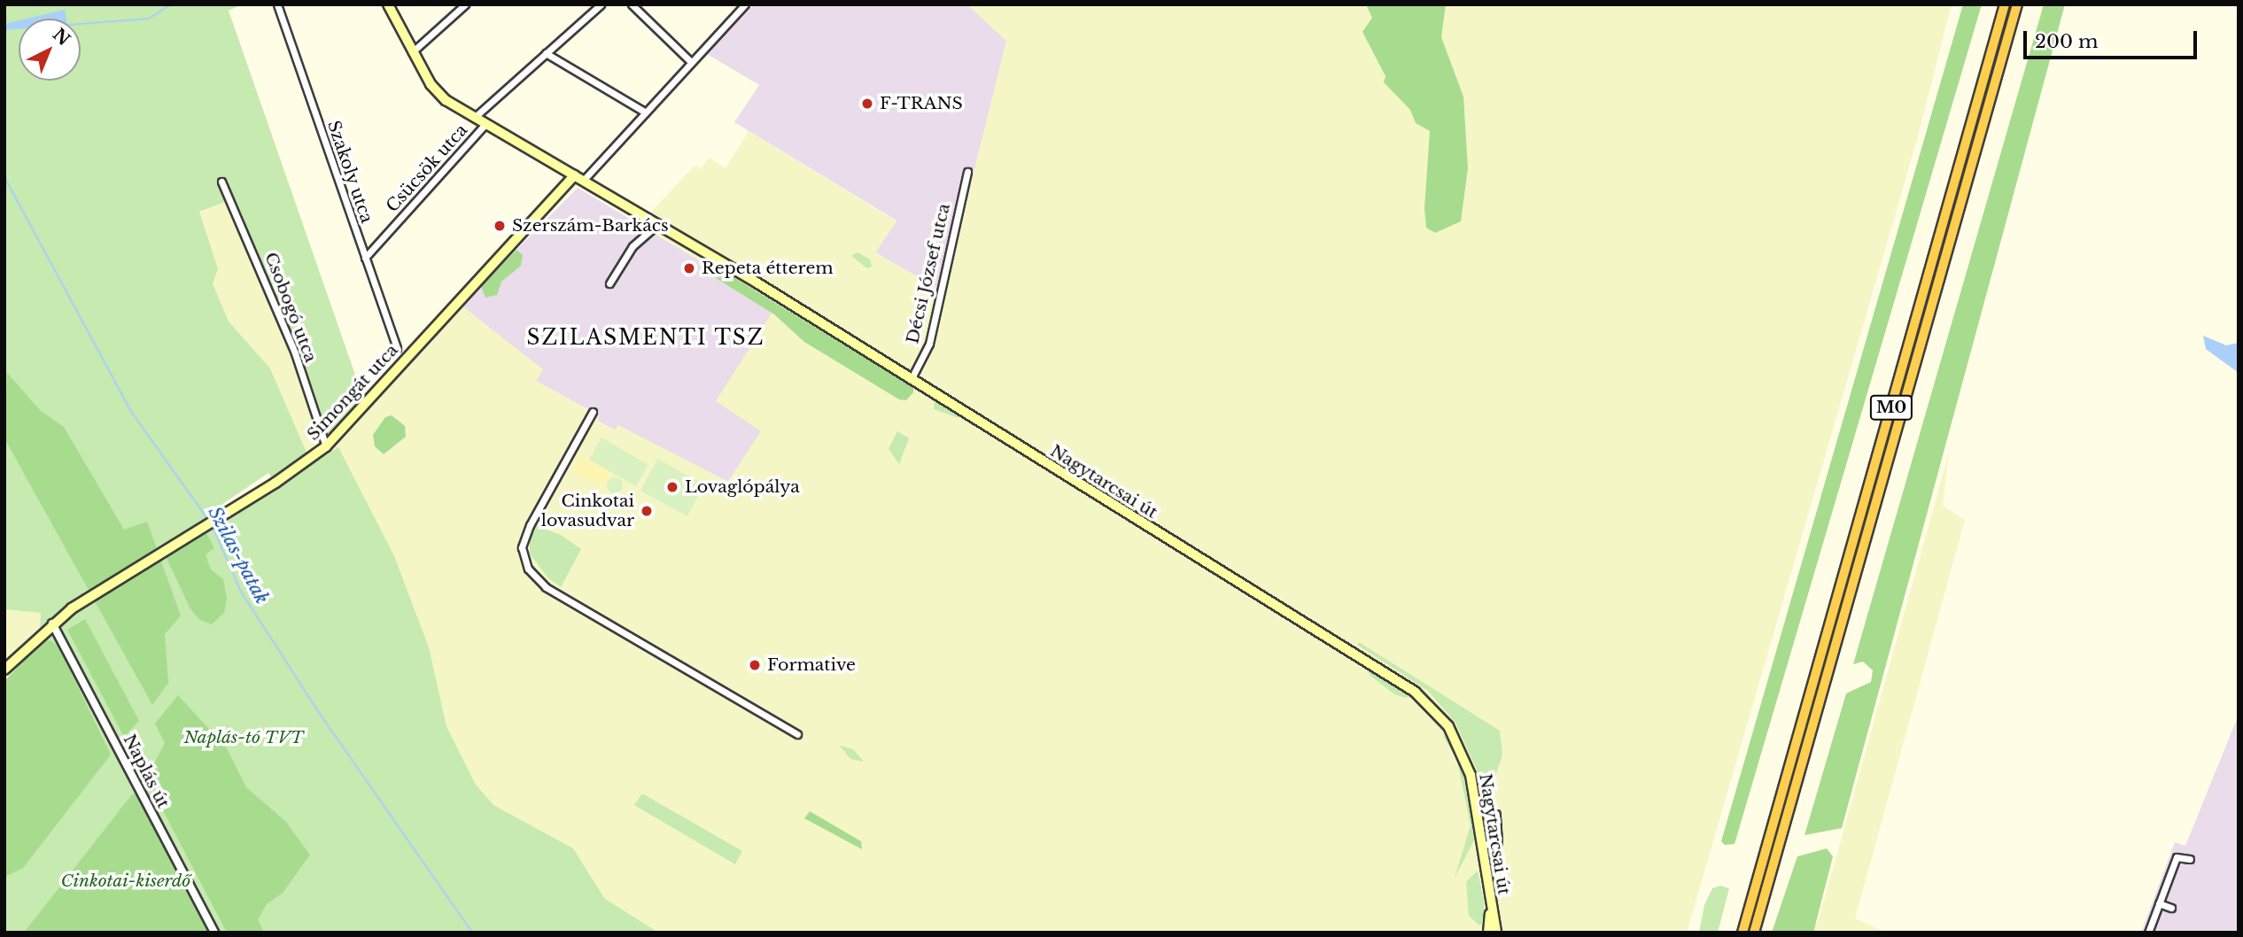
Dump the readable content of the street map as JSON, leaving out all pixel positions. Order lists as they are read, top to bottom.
{
  "streets": {
    "highway": ["M0"],
    "main road": ["Simongát utca", "Nagytarcsai út"],
    "street": [
      "Csücsök utca",
      "Szakoly utca",
      "Décsi József utca",
      "Csobogó utca",
      "Naplás út"
    ]
  },
  "crossings": [
    ["Csücsök utca", "Szakoly utca"],
    ["Csücsök utca", "Nagytarcsai út"],
    ["Décsi József utca", "Nagytarcsai út"],
    ["Csobogó utca", "Simongát utca"],
    ["Simongát utca", "Nagytarcsai út"],
    ["Simongát utca", "Naplás út"]
  ],
  "districts": ["SZILASMENTI TSZ"],
  "water": ["Szilas-patak"],
  "parks": ["Naplás-tó TVT", "Cinkotai-kiserdő"],
  "places": [
    "F-TRANS",
    "Szerszám-Barkács",
    "Repeta étterem",
    "Lovaglópálya",
    "Cinkotai lovasudvar",
    "Formative"
  ],
  "scale_bar": "200 m",
  "north": "top right"
}
